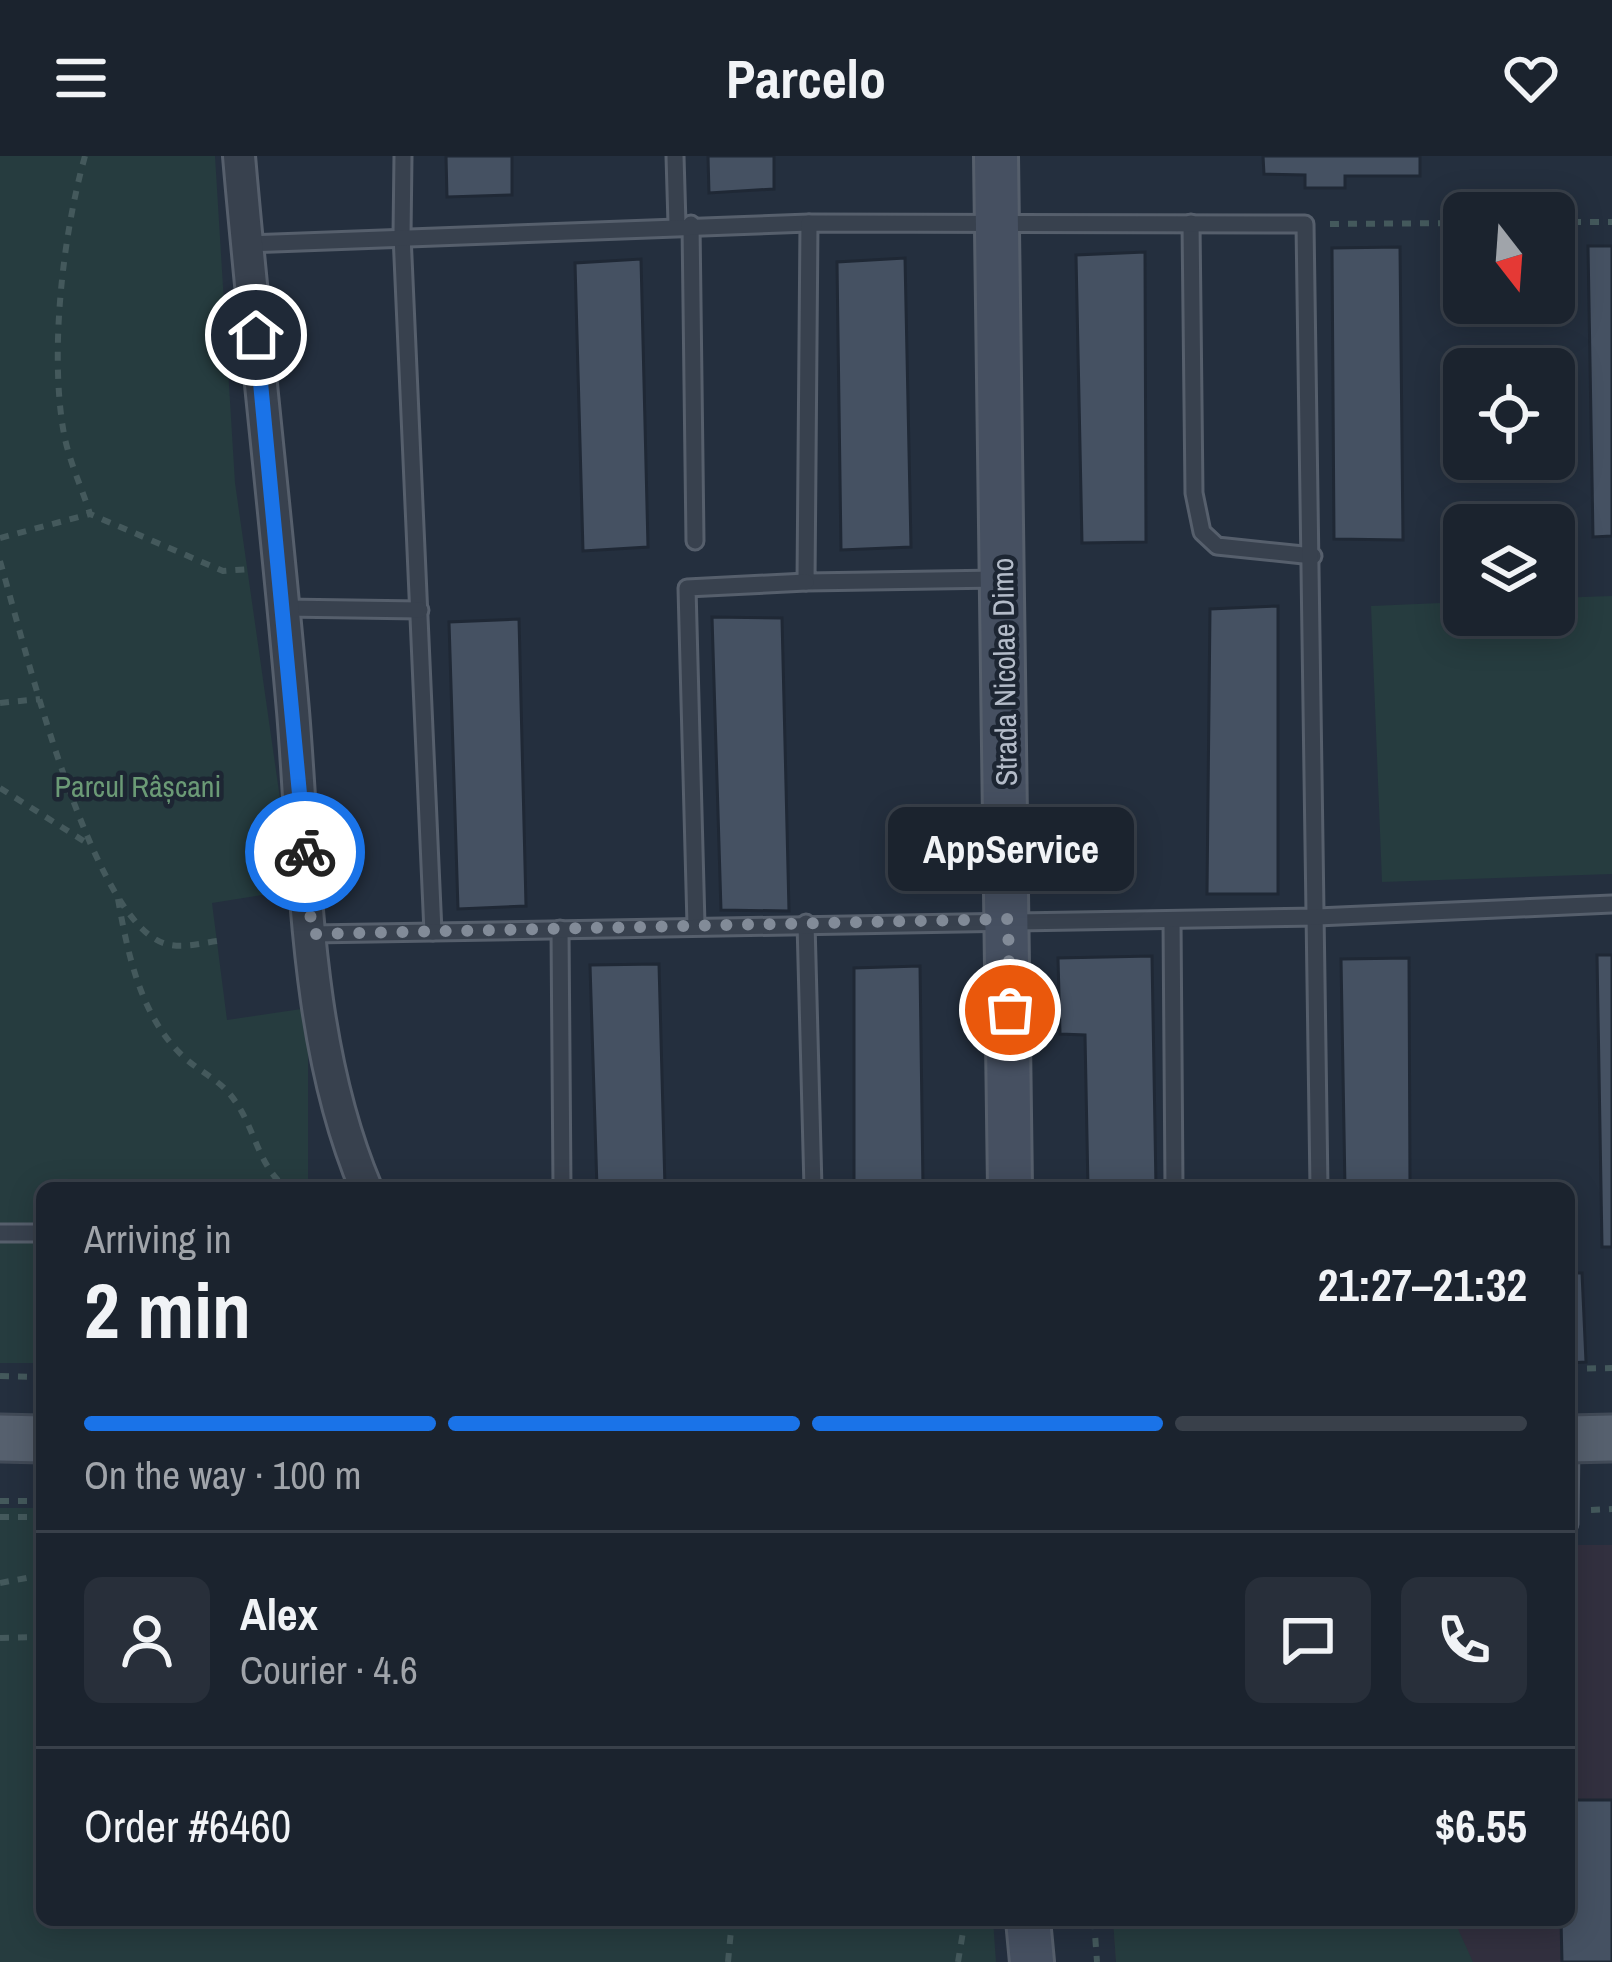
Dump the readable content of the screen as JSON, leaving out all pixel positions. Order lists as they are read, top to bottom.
{
  "streets": {
    "main road": ["Strada Nicolae Dimo"]
  },
  "parks": ["Parcul Râșcani"],
  "places": ["AppService"],
  "north": "bottom",
  "page": {
    "header": "Parcelo",
    "bubble": "AppService",
    "heading": ["2 min", "Arriving in", "21:27–21:32"],
    "panel": [
      "Alex",
      "Courier · 4.6",
      "Order #6460",
      "$6.55"
    ],
    "bar": "On the way · 100 m"
  }
}
